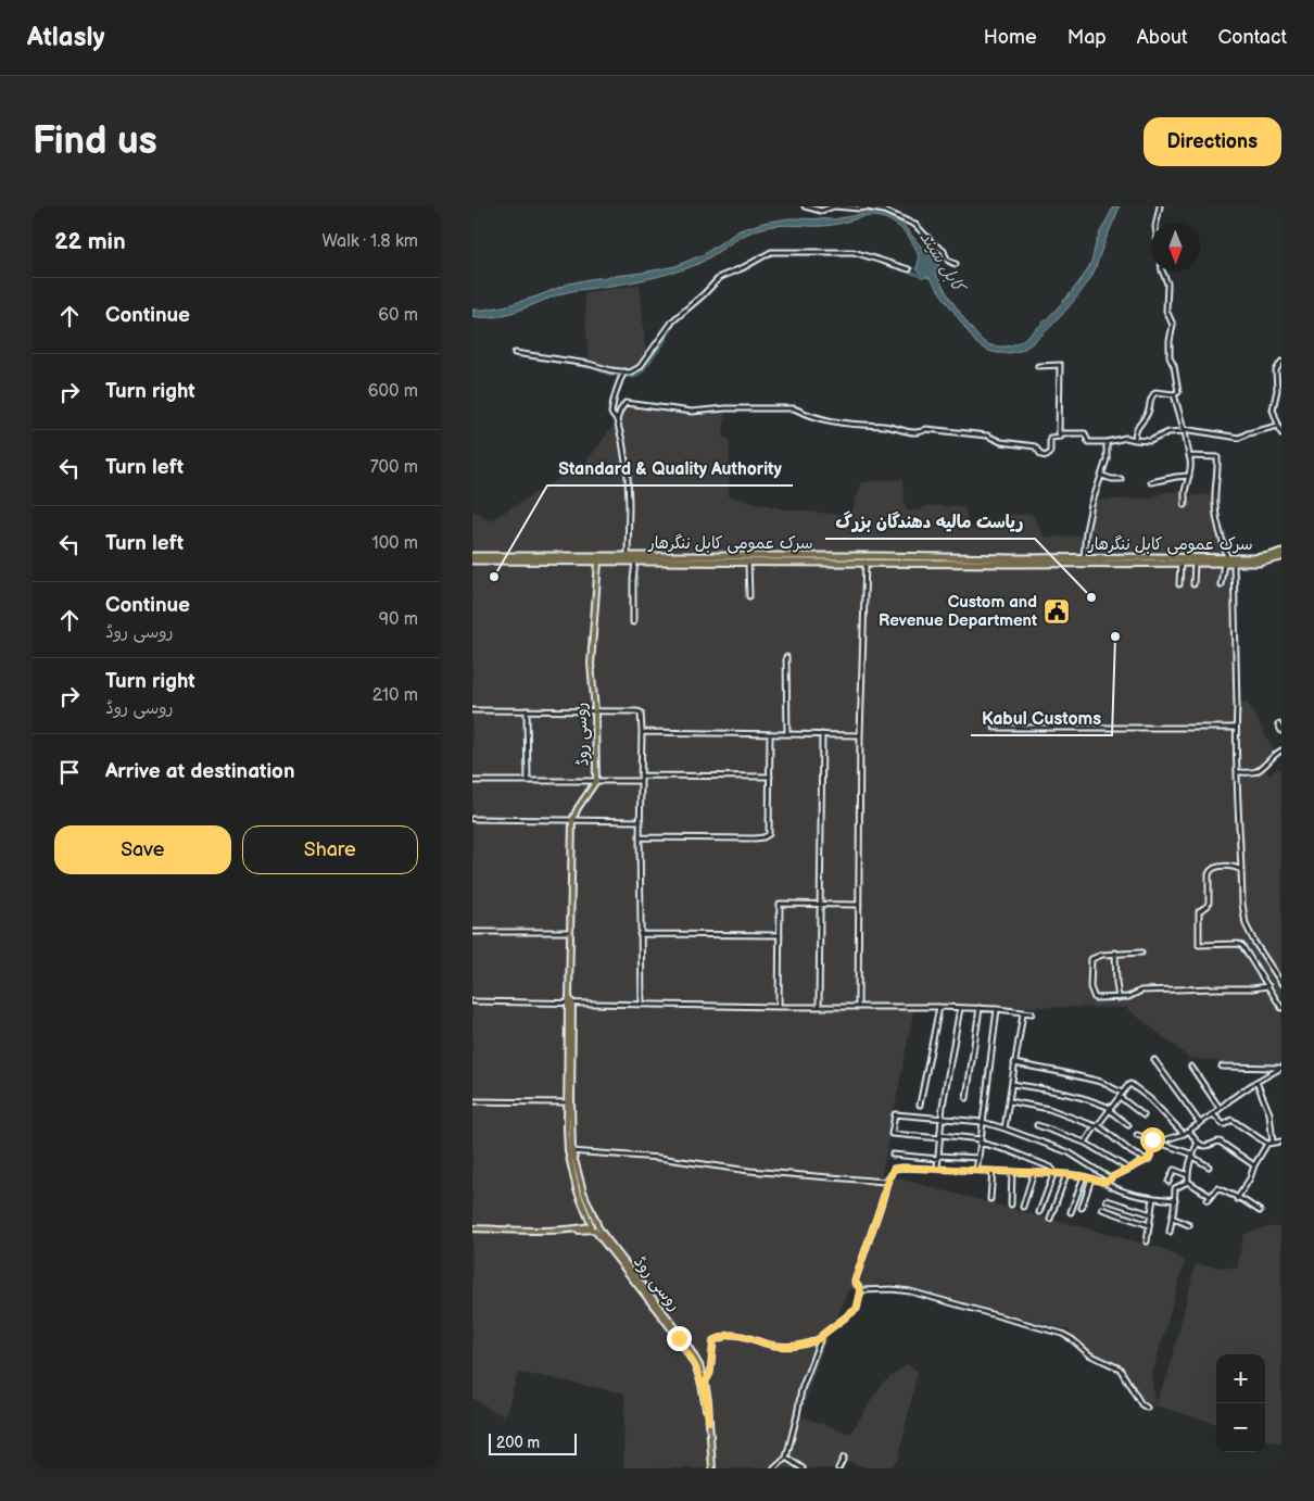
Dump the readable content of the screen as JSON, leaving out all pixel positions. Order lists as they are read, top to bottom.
{
  "streets": {
    "highway": ["سرک عمومی کابل ننگرهار"],
    "main road": ["روسی روڈ"]
  },
  "crossings": [
    ["سرک عمومی کابل ننگرهار", "روسی روڈ"]
  ],
  "water": ["کابل سيند"],
  "places": {
    "other": ["Standard & Quality Authority", "ریاست مالیه دهندگان بزرگ", "Kabul Customs"],
    "public building": ["Custom and Revenue Department"]
  },
  "scale_bar": "200 m",
  "north": "bottom",
  "page": {
    "header": "Atlasly",
    "nav": [
      "Home",
      "Map",
      "About",
      "Contact"
    ],
    "buttons": [
      "Directions",
      ["Save", "Share"]
    ],
    "title": "Find us",
    "heading": ["22 min", "Walk · 1.8 km"],
    "list": [
      ["Continue", "60 m"],
      ["Turn right", "600 m"],
      ["Turn left", "700 m"],
      ["Turn left", "100 m"],
      ["Continue", "روسی روڈ", "90 m"],
      ["Turn right", "روسی روڈ", "210 m"],
      "Arrive at destination"
    ],
    "map_buttons": ["+", "−"],
    "scale": "200 m"
  }
}
